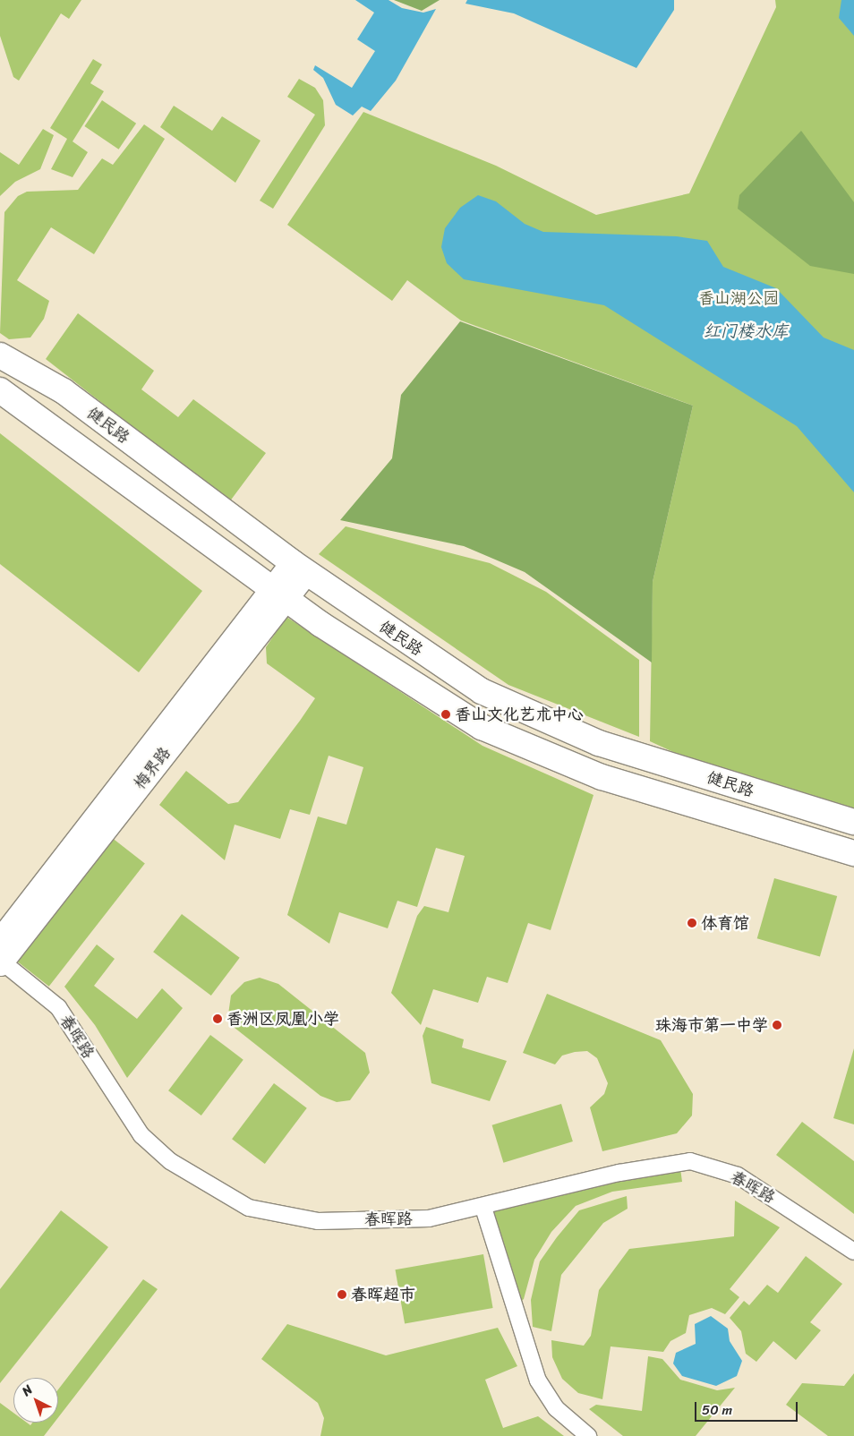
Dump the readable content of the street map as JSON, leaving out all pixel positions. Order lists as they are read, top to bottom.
{
  "streets": {
    "main road": ["健民路", "梅界路"],
    "street": ["春晖路"]
  },
  "crossings": [
    ["健民路", "梅界路"],
    ["梅界路", "春晖路"]
  ],
  "water": ["红门楼水库"],
  "parks": ["香山湖公园"],
  "places": [
    "香山文化艺术中心",
    "体育馆",
    "香洲区凤凰小学",
    "珠海市第一中学",
    "春晖超市"
  ],
  "scale_bar": "50 m",
  "north": "top left"
}
